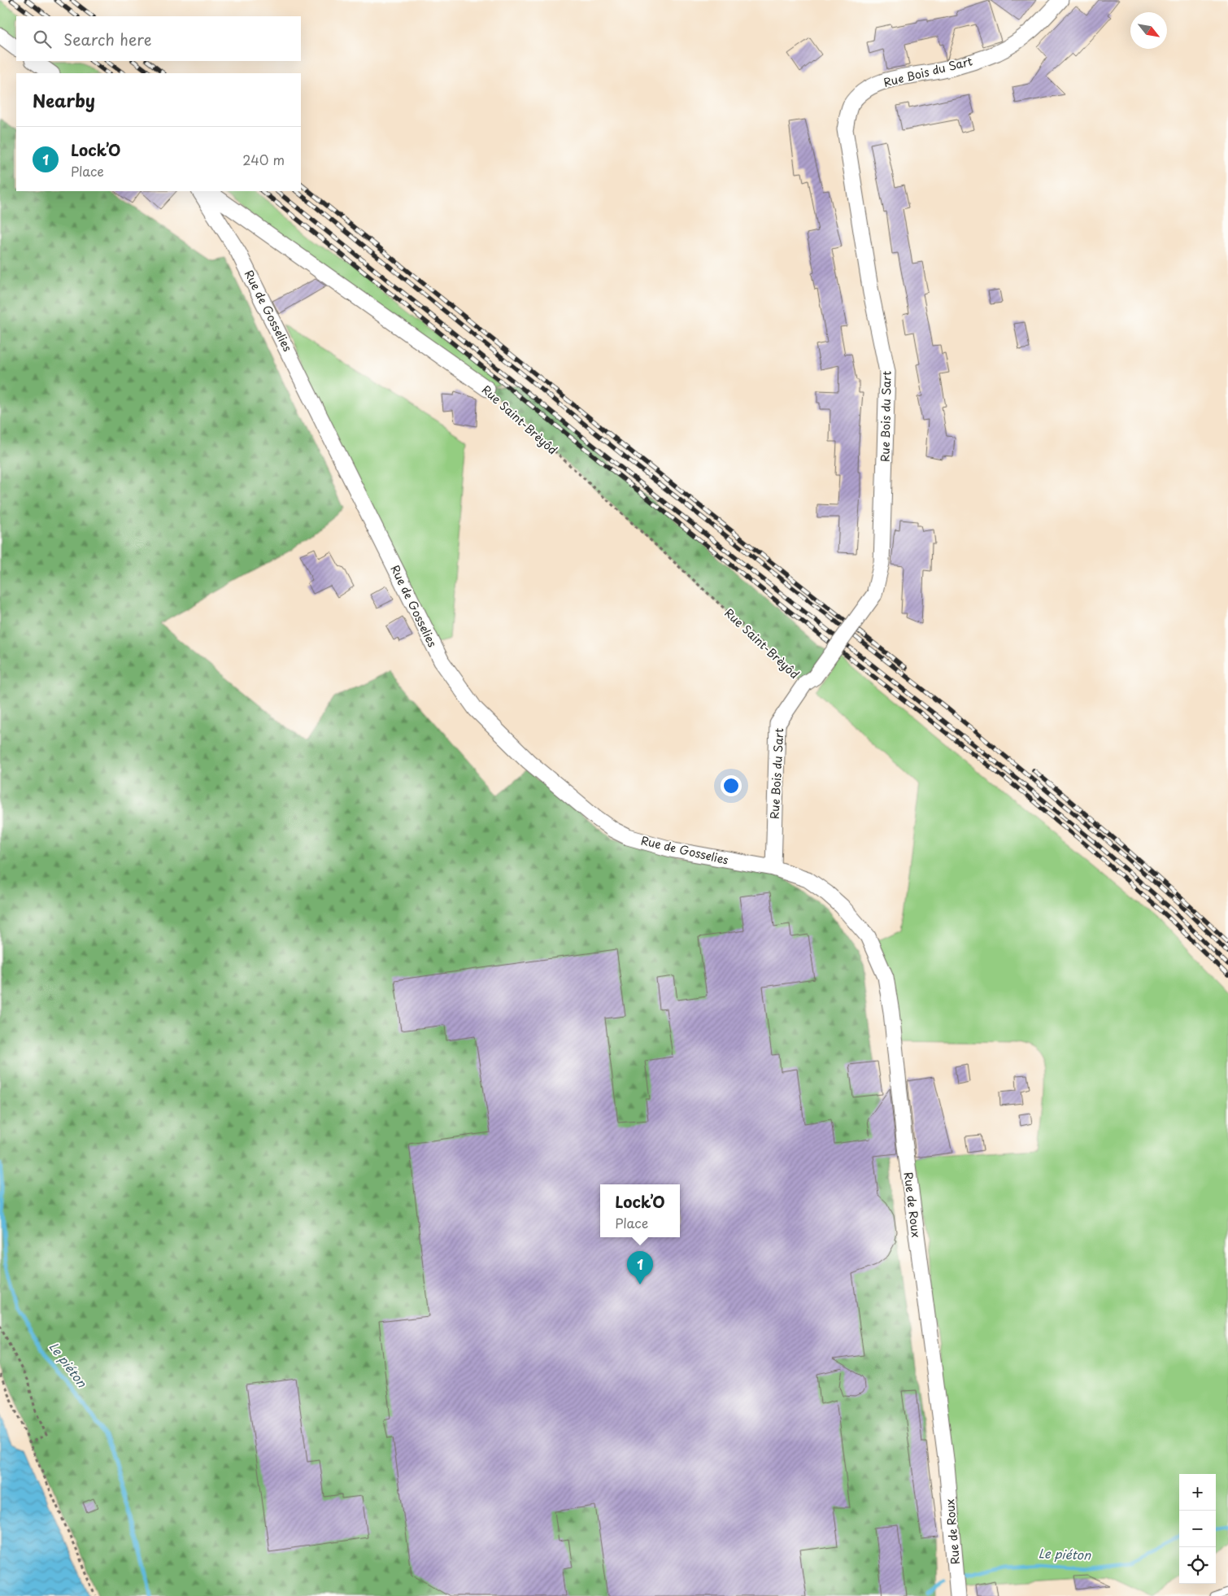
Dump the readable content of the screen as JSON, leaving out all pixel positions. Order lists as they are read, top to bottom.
{
  "streets": {
    "street": [
      "Rue Bois du Sart",
      "Rue de Gosselies",
      "Rue Saint-Brèyôd",
      "Rue de Roux"
    ]
  },
  "crossings": [
    ["Rue Bois du Sart", "Rue de Gosselies"],
    ["Rue Bois du Sart", "Rue Saint-Brèyôd"],
    ["Rue Bois du Sart", "Rue de Roux"],
    ["Rue de Gosselies", "Rue de Roux"]
  ],
  "water": ["Le piéton"],
  "north": "bottom right",
  "page": {
    "search": "Search here",
    "heading": "Nearby",
    "list": [
      {
        "mark": "1",
        "name": "Lock’O",
        "note": "Place",
        "value": "240 m"
      }
    ],
    "popup": ["Lock’O", "Place"],
    "pins": "1",
    "map_buttons": ["+", "−"]
  }
}
